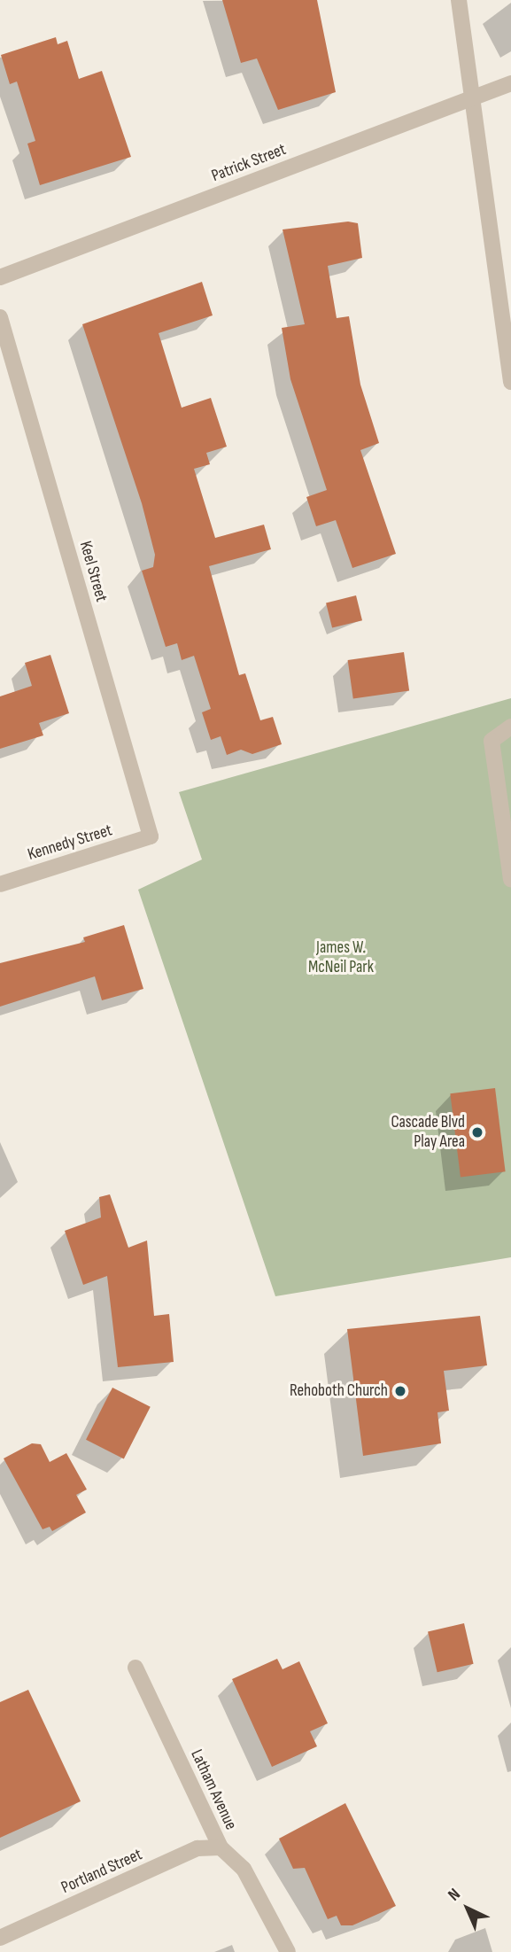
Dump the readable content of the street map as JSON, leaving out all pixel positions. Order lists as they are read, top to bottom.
{
  "streets": {
    "street": [
      "Patrick Street",
      "Keel Street",
      "Kennedy Street",
      "Latham Avenue",
      "Portland Street"
    ]
  },
  "crossings": [
    ["Keel Street", "Kennedy Street"],
    ["Latham Avenue", "Portland Street"]
  ],
  "parks": ["James W. McNeil Park"],
  "places": ["Cascade Blvd Play Area", "Rehoboth Church"],
  "north": "top left"
}
